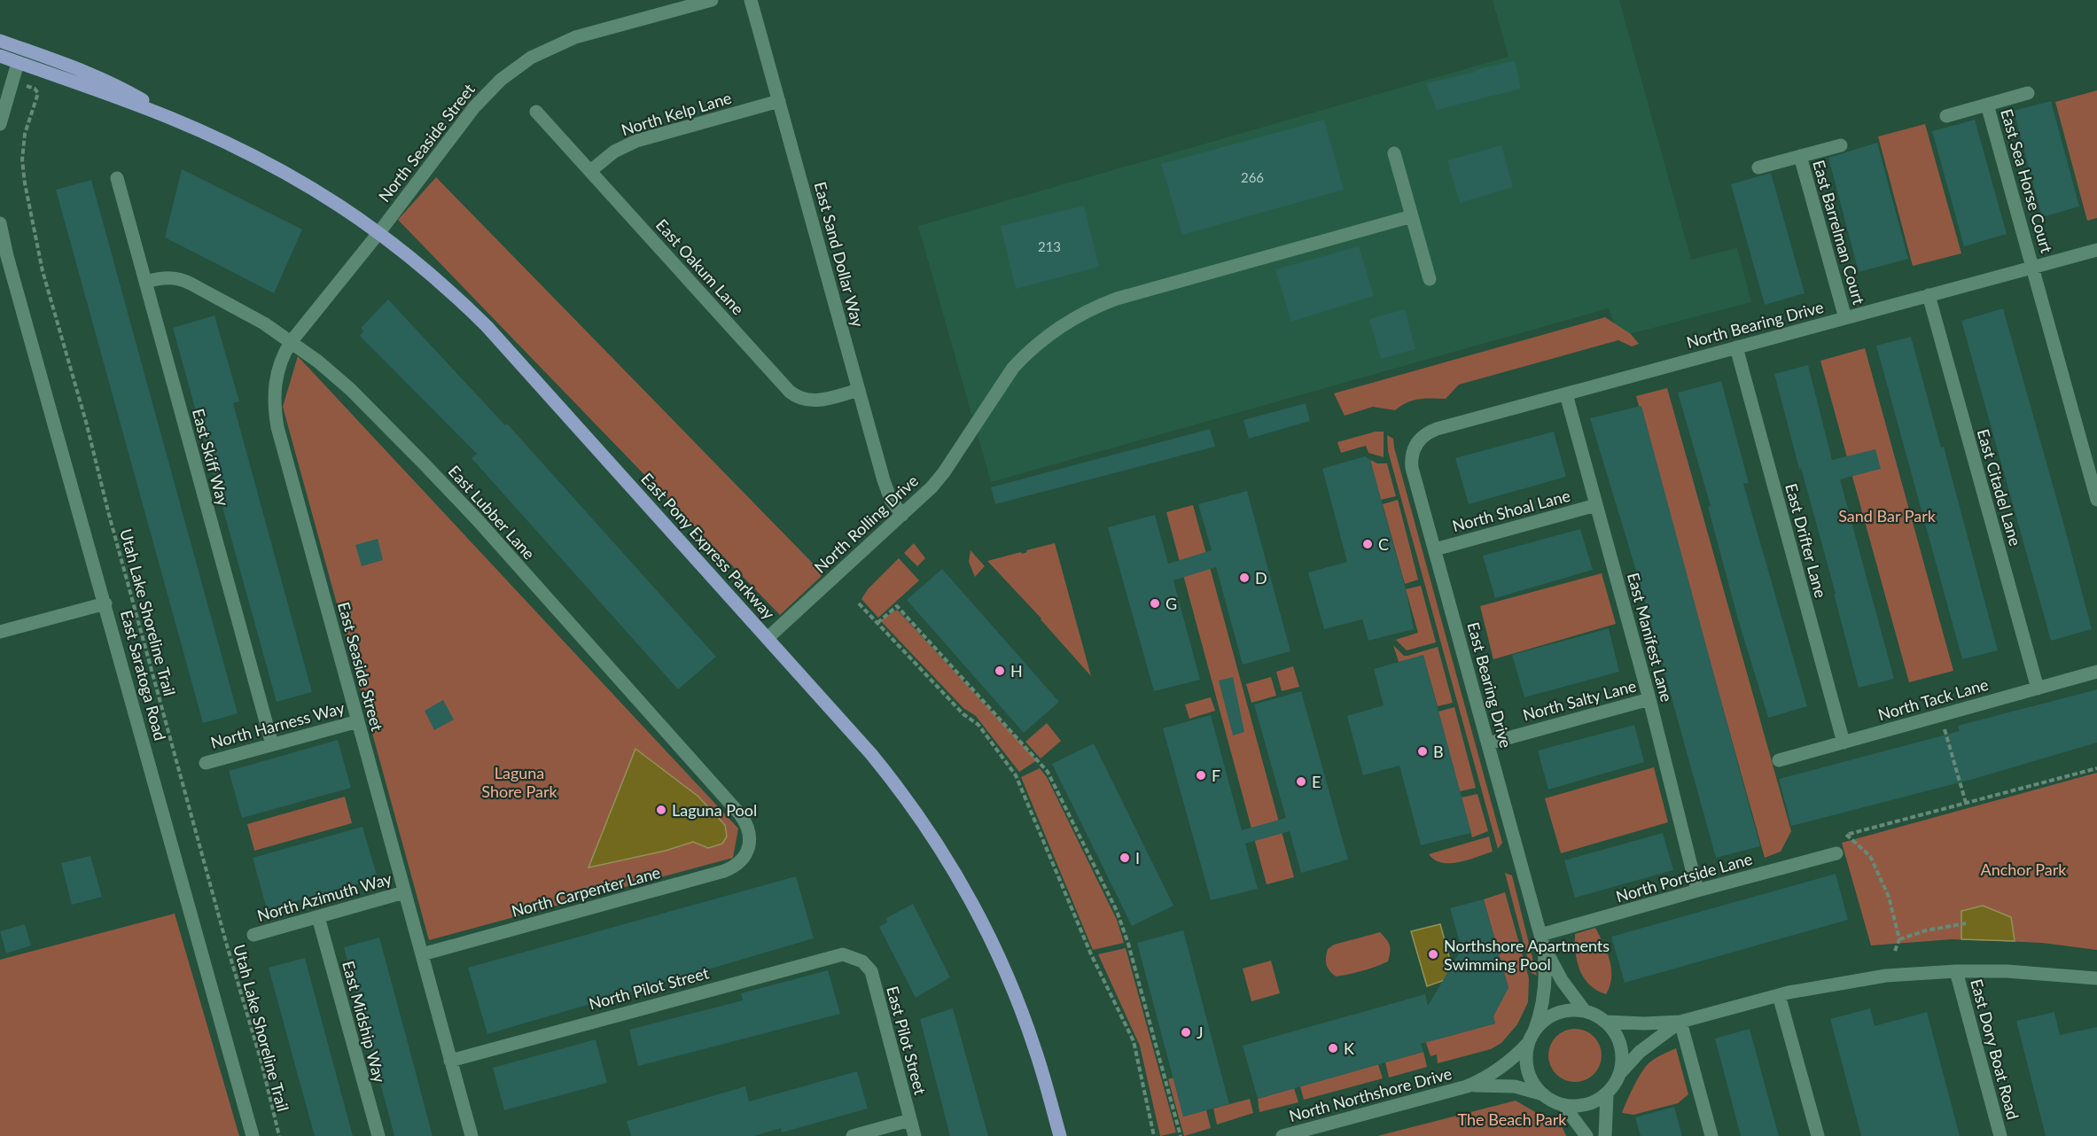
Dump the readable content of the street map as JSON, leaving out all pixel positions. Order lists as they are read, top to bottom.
{
  "streets": {
    "main road": ["East Pony Express Parkway"],
    "street": [
      "North Kelp Lane",
      "North Seaside Street",
      "East Sea Horse Court",
      "East Barrelman Court",
      "East Sand Dollar Way",
      "East Oakum Lane",
      "North Bearing Drive",
      "East Skiff Way",
      "East Citadel Lane",
      "North Shoal Lane",
      "East Lubber Lane",
      "North Rolling Drive",
      "East Drifter Lane",
      "East Manifest Lane",
      "East Seaside Street",
      "East Saratoga Road",
      "East Bearing Drive",
      "North Tack Lane",
      "North Salty Lane",
      "North Harness Way",
      "North Portside Lane",
      "North Carpenter Lane",
      "North Azimuth Way",
      "North Pilot Street",
      "East Midship Way",
      "East Pilot Street",
      "East Dory Boat Road",
      "North Northshore Drive"
    ],
    "path": ["Utah Lake Shoreline Trail"]
  },
  "crossings": [
    ["North Kelp Lane", "East Sand Dollar Way"],
    ["North Kelp Lane", "East Oakum Lane"],
    ["North Seaside Street", "East Pony Express Parkway"],
    ["North Seaside Street", "East Seaside Street"],
    ["East Sea Horse Court", "North Bearing Drive"],
    ["East Barrelman Court", "North Bearing Drive"],
    ["East Sand Dollar Way", "East Oakum Lane"],
    ["East Sand Dollar Way", "North Rolling Drive"],
    ["North Bearing Drive", "East Citadel Lane"],
    ["North Bearing Drive", "East Drifter Lane"],
    ["North Bearing Drive", "East Manifest Lane"],
    ["North Bearing Drive", "East Bearing Drive"],
    ["East Skiff Way", "East Lubber Lane"],
    ["East Skiff Way", "North Harness Way"],
    ["East Citadel Lane", "North Tack Lane"],
    ["North Shoal Lane", "East Manifest Lane"],
    ["North Shoal Lane", "East Bearing Drive"],
    ["East Lubber Lane", "East Seaside Street"],
    ["East Lubber Lane", "North Carpenter Lane"],
    ["North Rolling Drive", "East Pony Express Parkway"],
    ["East Drifter Lane", "North Tack Lane"],
    ["East Pony Express Parkway", "East Seaside Street"],
    ["East Manifest Lane", "North Salty Lane"],
    ["East Manifest Lane", "North Portside Lane"],
    ["East Seaside Street", "North Harness Way"],
    ["East Seaside Street", "North Carpenter Lane"],
    ["East Seaside Street", "North Azimuth Way"],
    ["East Seaside Street", "North Pilot Street"],
    ["East Bearing Drive", "North Salty Lane"],
    ["East Bearing Drive", "North Portside Lane"],
    ["North Azimuth Way", "East Midship Way"],
    ["North Pilot Street", "East Pilot Street"]
  ],
  "parks": [
    "Sand Bar Park",
    "Laguna Shore Park",
    "Anchor Park",
    "The Beach Park"
  ],
  "places": [
    "C",
    "D",
    "G",
    "H",
    "B",
    "F",
    "E",
    "Laguna Pool",
    "I",
    "Northshore Apartments Swimming Pool",
    "J",
    "K"
  ],
  "house_numbers": ["266", "213"]
}
